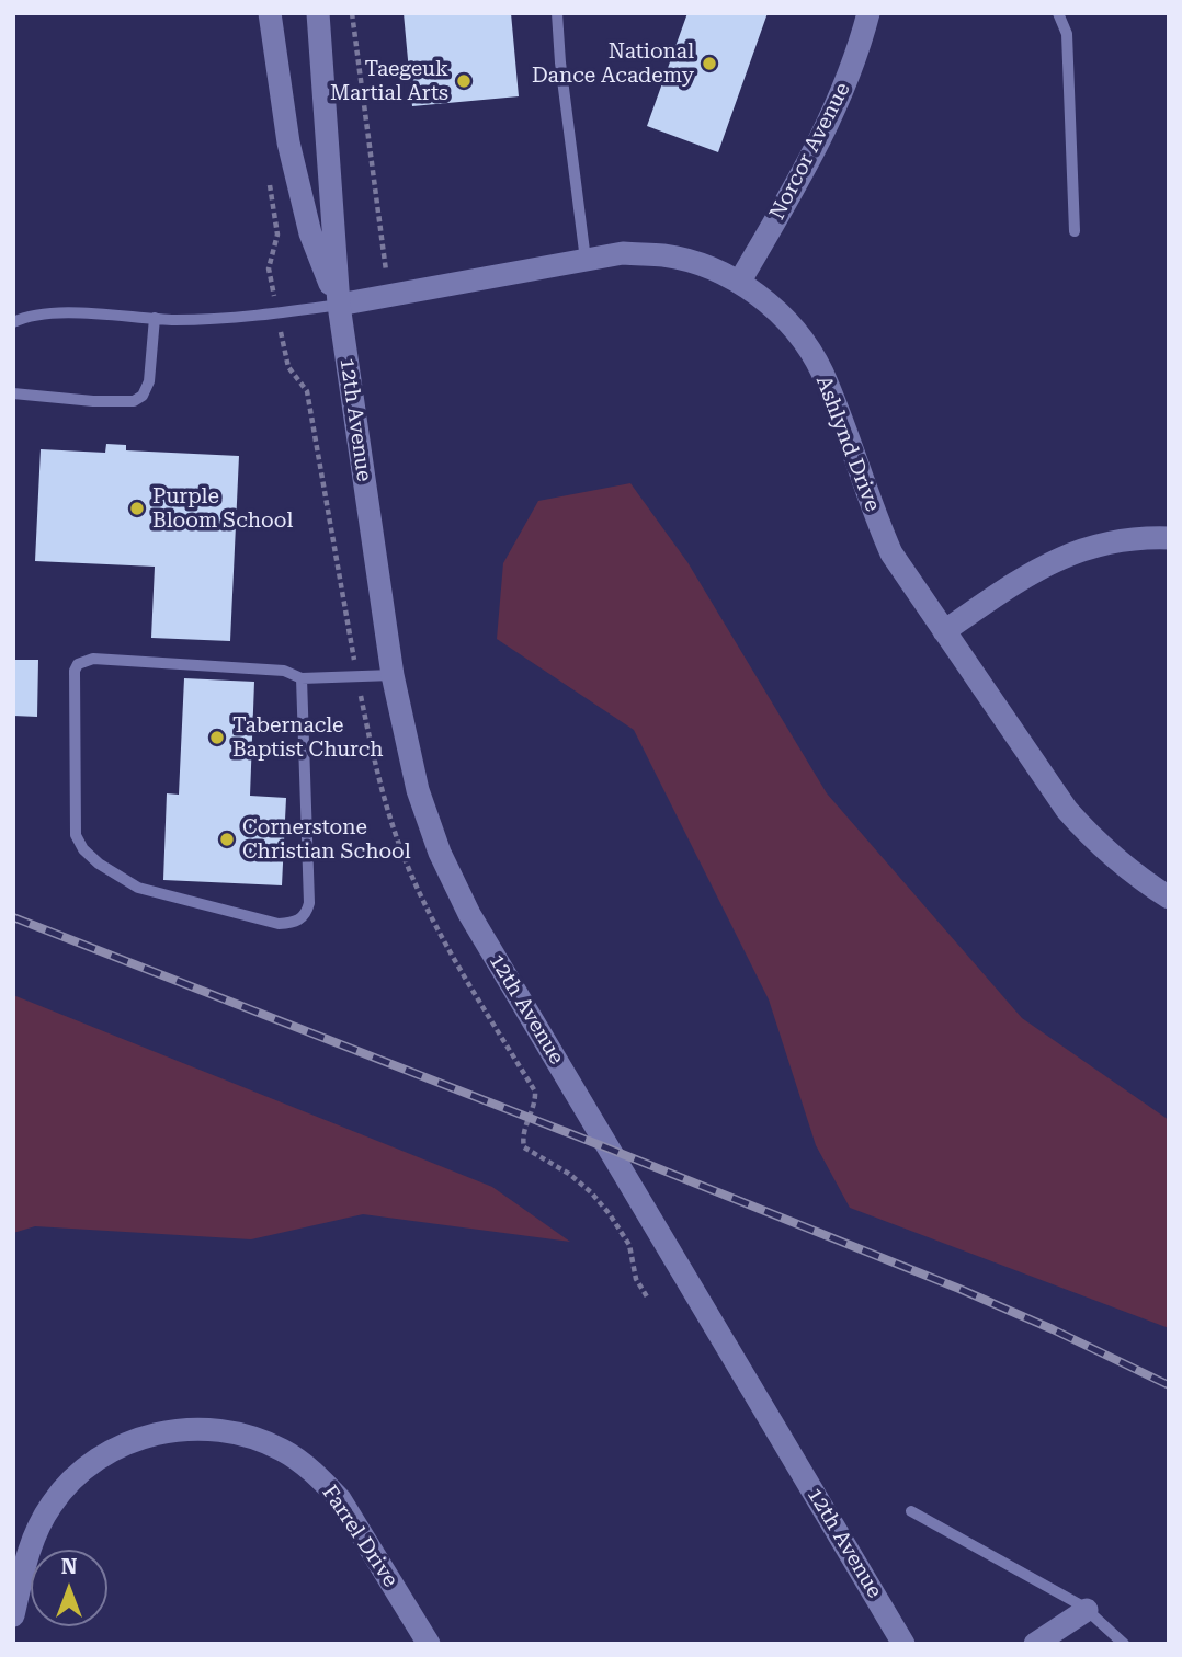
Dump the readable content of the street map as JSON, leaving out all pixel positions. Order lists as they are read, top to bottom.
{
  "streets": {
    "street": [
      "Norcor Avenue",
      "12th Avenue",
      "Ashlynd Drive",
      "Farrel Drive"
    ]
  },
  "crossings": [
    ["Norcor Avenue", "Ashlynd Drive"],
    ["12th Avenue", "Ashlynd Drive"]
  ],
  "places": [
    "National Dance Academy",
    "Taegeuk Martial Arts",
    "Purple Bloom School",
    "Tabernacle Baptist Church",
    "Cornerstone Christian School"
  ],
  "north": "top"
}
